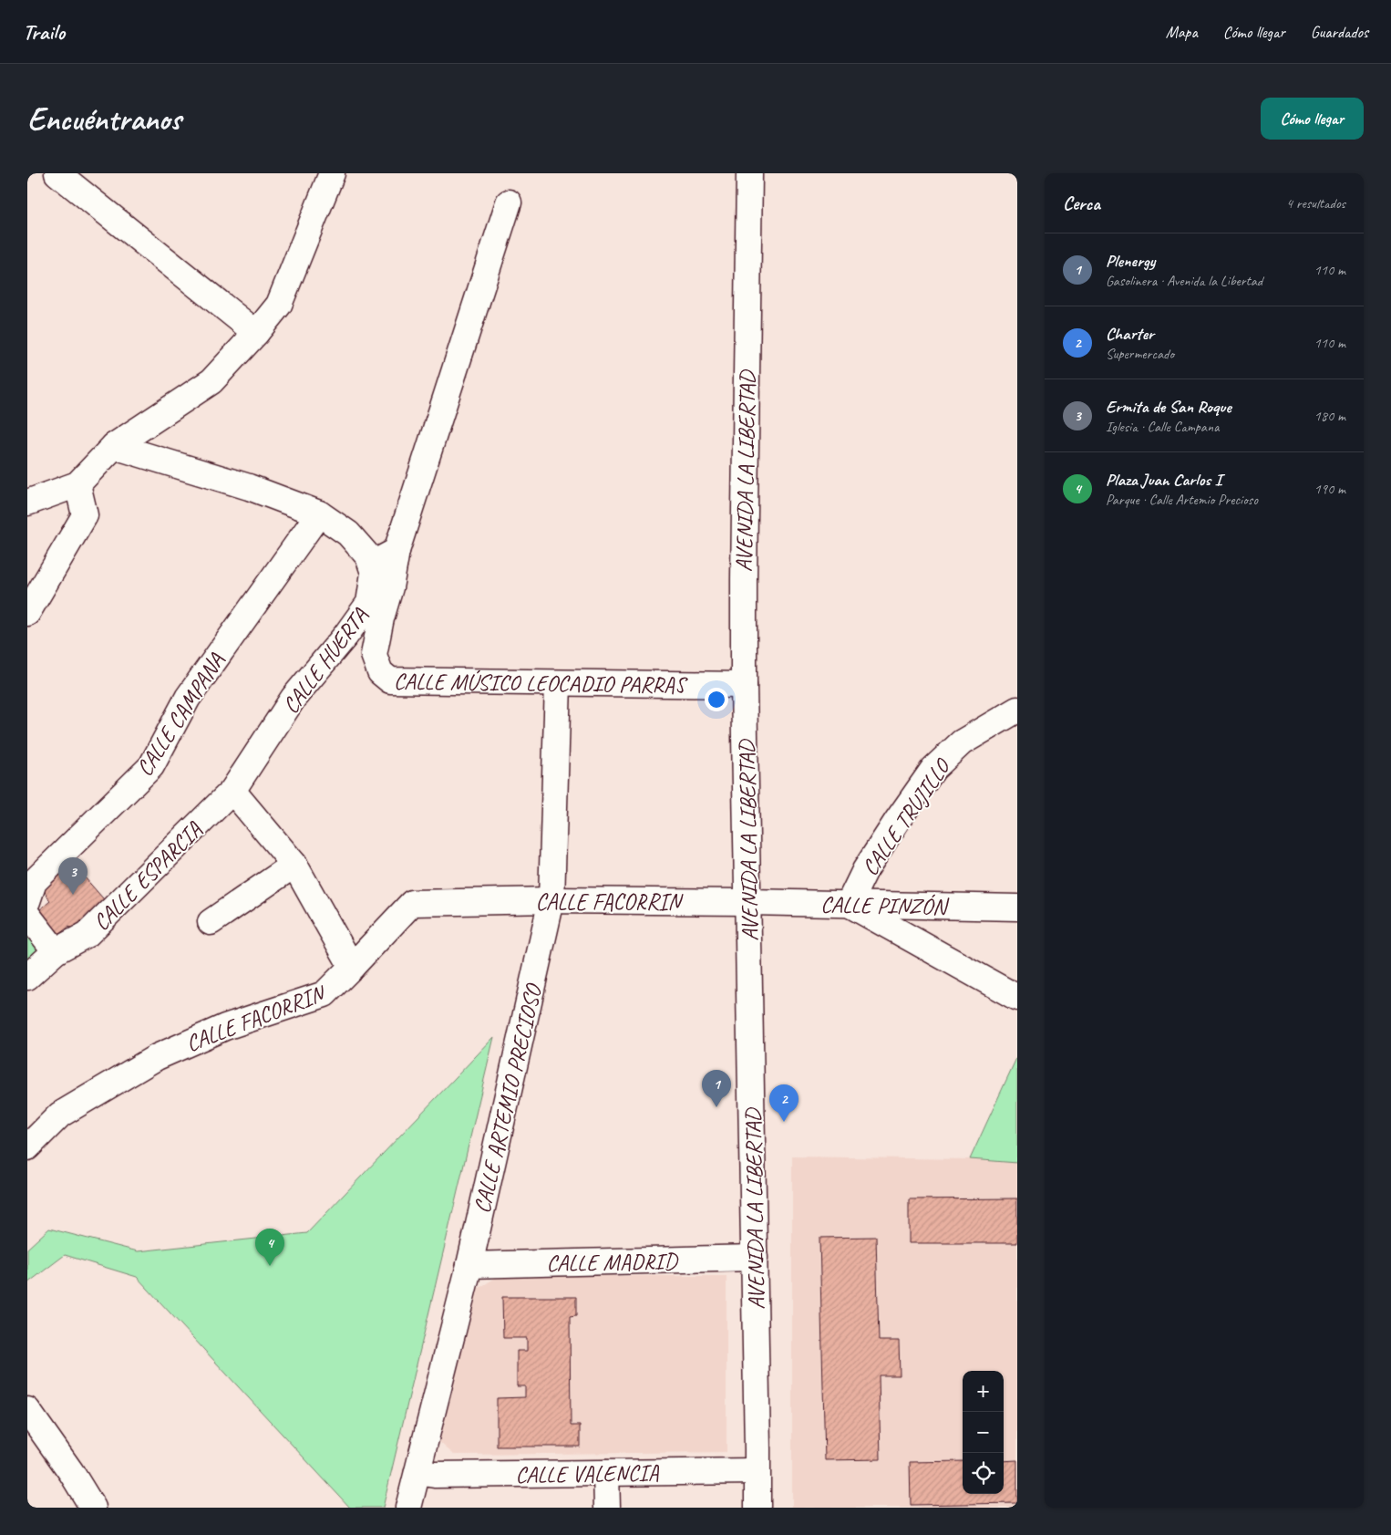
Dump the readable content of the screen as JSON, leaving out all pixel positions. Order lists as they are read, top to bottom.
{
  "streets": {
    "street": [
      "AVENIDA LA LIBERTAD",
      "CALLE HUERTA",
      "CALLE MÚSICO LEOCADIO PARRAS",
      "CALLE CAMPANA",
      "CALLE TRUJILLO",
      "CALLE ESPARCIA",
      "CALLE FACORRIN",
      "CALLE PINZÓN",
      "CALLE ARTEMIO PRECIOSO",
      "CALLE MADRID",
      "CALLE VALENCIA"
    ]
  },
  "crossings": [
    ["AVENIDA LA LIBERTAD", "CALLE MÚSICO LEOCADIO PARRAS"],
    ["AVENIDA LA LIBERTAD", "CALLE FACORRIN"],
    ["AVENIDA LA LIBERTAD", "CALLE PINZÓN"],
    ["AVENIDA LA LIBERTAD", "CALLE MADRID"],
    ["AVENIDA LA LIBERTAD", "CALLE VALENCIA"],
    ["CALLE HUERTA", "CALLE ESPARCIA"],
    ["CALLE MÚSICO LEOCADIO PARRAS", "CALLE ARTEMIO PRECIOSO"],
    ["CALLE TRUJILLO", "CALLE PINZÓN"],
    ["CALLE FACORRIN", "CALLE PINZÓN"],
    ["CALLE FACORRIN", "CALLE ARTEMIO PRECIOSO"],
    ["CALLE ARTEMIO PRECIOSO", "CALLE MADRID"],
    ["CALLE ARTEMIO PRECIOSO", "CALLE VALENCIA"]
  ],
  "page": {
    "header": "Trailo",
    "nav": ["Mapa", "Cómo llegar", "Guardados"],
    "buttons": "Cómo llegar",
    "title": "Encuéntranos",
    "heading": ["Cerca", "4 resultados"],
    "list": [
      {
        "mark": "1",
        "name": "Plenergy",
        "note": "Gasolinera · Avenida la Libertad",
        "value": "110 m"
      },
      {
        "mark": "2",
        "name": "Charter",
        "note": "Supermercado",
        "value": "110 m"
      },
      {
        "mark": "3",
        "name": "Ermita de San Roque",
        "note": "Iglesia · Calle Campana",
        "value": "180 m"
      },
      {
        "mark": "4",
        "name": "Plaza Juan Carlos I",
        "note": "Parque · Calle Artemio Precioso",
        "value": "190 m"
      }
    ],
    "pins": [
      "3",
      "1",
      "2",
      "4"
    ],
    "map_buttons": ["+", "−"]
  }
}
